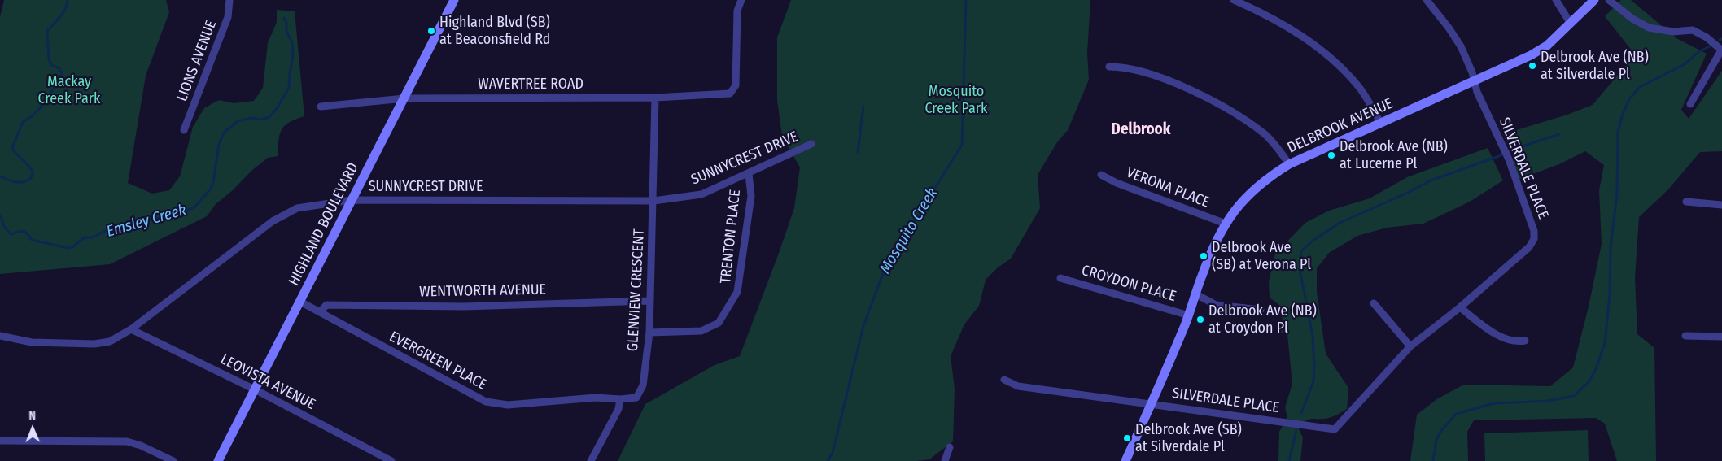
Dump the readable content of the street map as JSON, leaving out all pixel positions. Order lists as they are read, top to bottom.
{
  "streets": {
    "street": [
      "LIONS AVENUE",
      "WAVERTREE ROAD",
      "DELBROOK AVENUE",
      "SUNNYCREST DRIVE",
      "SILVERDALE PLACE",
      "VERONA PLACE",
      "HIGHLAND BOULEVARD",
      "TRENTON PLACE",
      "CROYDON PLACE",
      "GLENVIEW CRESCENT",
      "WENTWORTH AVENUE",
      "EVERGREEN PLACE",
      "LEOVISTA AVENUE"
    ]
  },
  "crossings": [
    ["WAVERTREE ROAD", "HIGHLAND BOULEVARD"],
    ["WAVERTREE ROAD", "GLENVIEW CRESCENT"],
    ["DELBROOK AVENUE", "SILVERDALE PLACE"],
    ["DELBROOK AVENUE", "VERONA PLACE"],
    ["DELBROOK AVENUE", "CROYDON PLACE"],
    ["SUNNYCREST DRIVE", "HIGHLAND BOULEVARD"],
    ["SUNNYCREST DRIVE", "TRENTON PLACE"],
    ["SUNNYCREST DRIVE", "GLENVIEW CRESCENT"],
    ["SUNNYCREST DRIVE", "LEOVISTA AVENUE"],
    ["HIGHLAND BOULEVARD", "EVERGREEN PLACE"],
    ["HIGHLAND BOULEVARD", "LEOVISTA AVENUE"],
    ["TRENTON PLACE", "GLENVIEW CRESCENT"],
    ["GLENVIEW CRESCENT", "WENTWORTH AVENUE"],
    ["GLENVIEW CRESCENT", "EVERGREEN PLACE"],
    ["WENTWORTH AVENUE", "EVERGREEN PLACE"]
  ],
  "districts": ["Delbrook"],
  "water": ["Emsley Creek", "Mosquito Creek"],
  "parks": ["Mackay Creek Park", "Mosquito Creek Park"],
  "places": [
    "Highland Blvd (SB) at Beaconsfield Rd",
    "Delbrook Ave (NB) at Silverdale Pl",
    "Delbrook Ave (NB) at Lucerne Pl",
    "Delbrook Ave (SB) at Verona Pl",
    "Delbrook Ave (NB) at Croydon Pl",
    "Delbrook Ave (SB) at Silverdale Pl"
  ],
  "north": "top"
}
